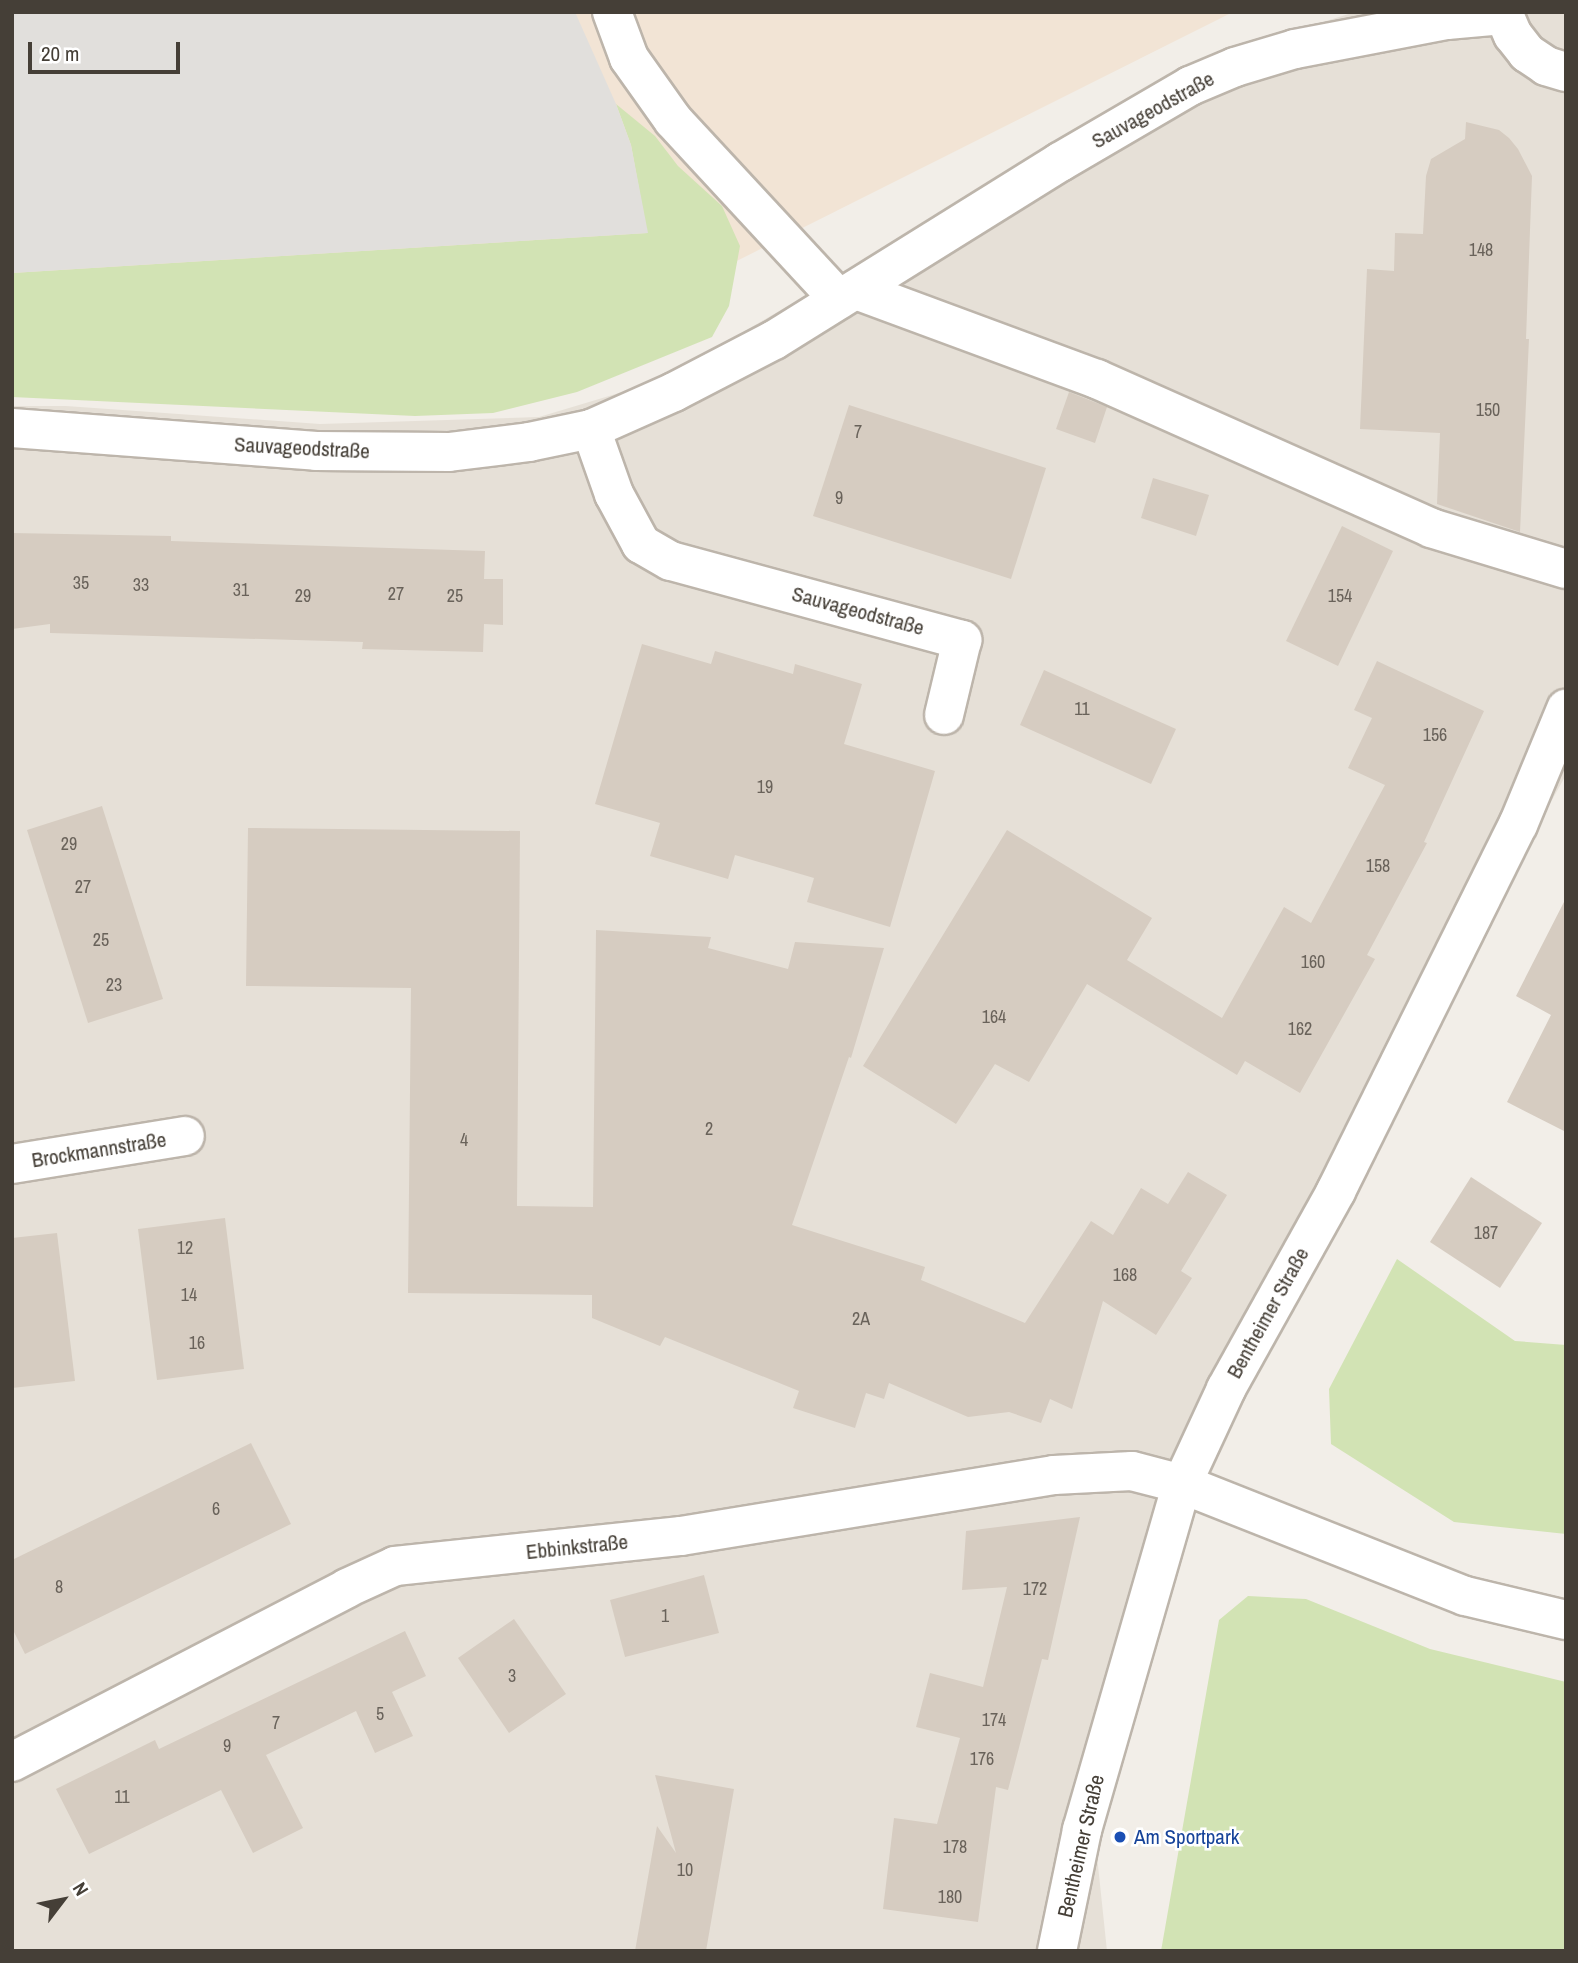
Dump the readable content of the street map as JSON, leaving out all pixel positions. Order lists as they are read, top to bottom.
{
  "streets": {
    "street": [
      "Sauvageodstraße",
      "Brockmannstraße",
      "Bentheimer Straße",
      "Ebbinkstraße"
    ]
  },
  "crossings": [
    ["Bentheimer Straße", "Ebbinkstraße"]
  ],
  "places": ["Am Sportpark"],
  "house_numbers": [
    "148",
    "150",
    "7",
    "9",
    "35",
    "33",
    "31",
    "27",
    "29",
    "25",
    "154",
    "11",
    "156",
    "19",
    "29",
    "158",
    "27",
    "25",
    "160",
    "23",
    "164",
    "162",
    "2",
    "4",
    "187",
    "12",
    "168",
    "14",
    "2A",
    "16",
    "6",
    "8",
    "172",
    "1",
    "3",
    "5",
    "174",
    "7",
    "9",
    "176",
    "11",
    "178",
    "10",
    "180"
  ],
  "scale_bar": "20 m",
  "north": "top right"
}
